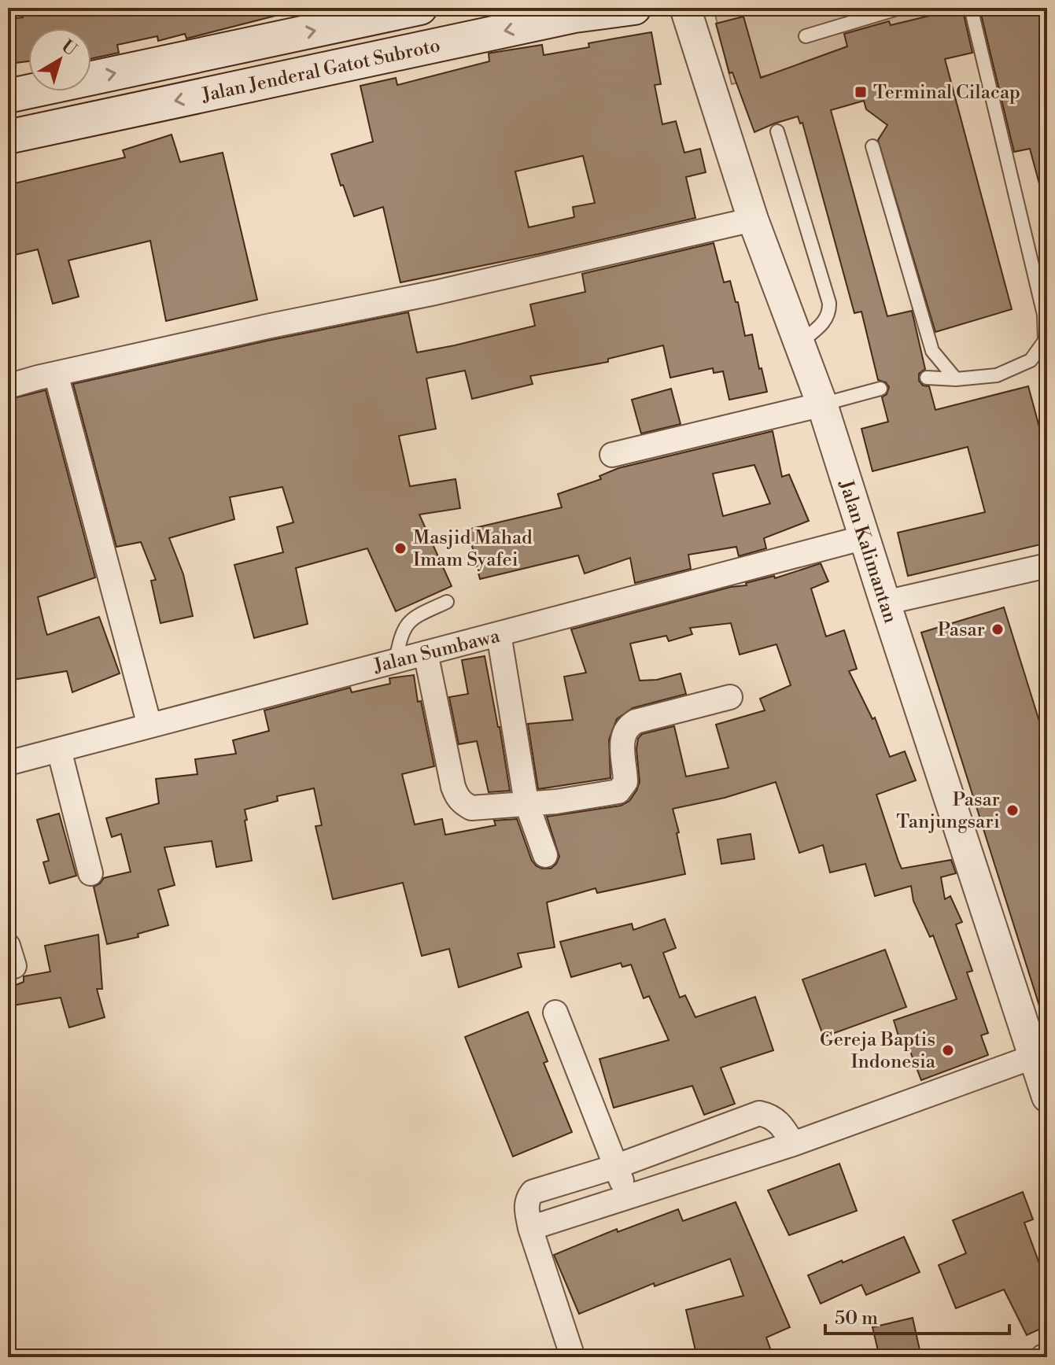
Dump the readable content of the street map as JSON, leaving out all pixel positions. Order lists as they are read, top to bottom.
{
  "streets": {
    "main road": ["Jalan Jenderal Gatot Subroto"],
    "street": ["Jalan Kalimantan", "Jalan Sumbawa"]
  },
  "crossings": [
    ["Jalan Kalimantan", "Jalan Sumbawa"]
  ],
  "places": {
    "transit": ["Terminal Cilacap"],
    "other": [
      "Masjid Mahad Imam Syafei",
      "Pasar",
      "Pasar Tanjungsari",
      "Gereja Baptis Indonesia"
    ]
  },
  "scale_bar": "50 m",
  "north": "top right"
}
